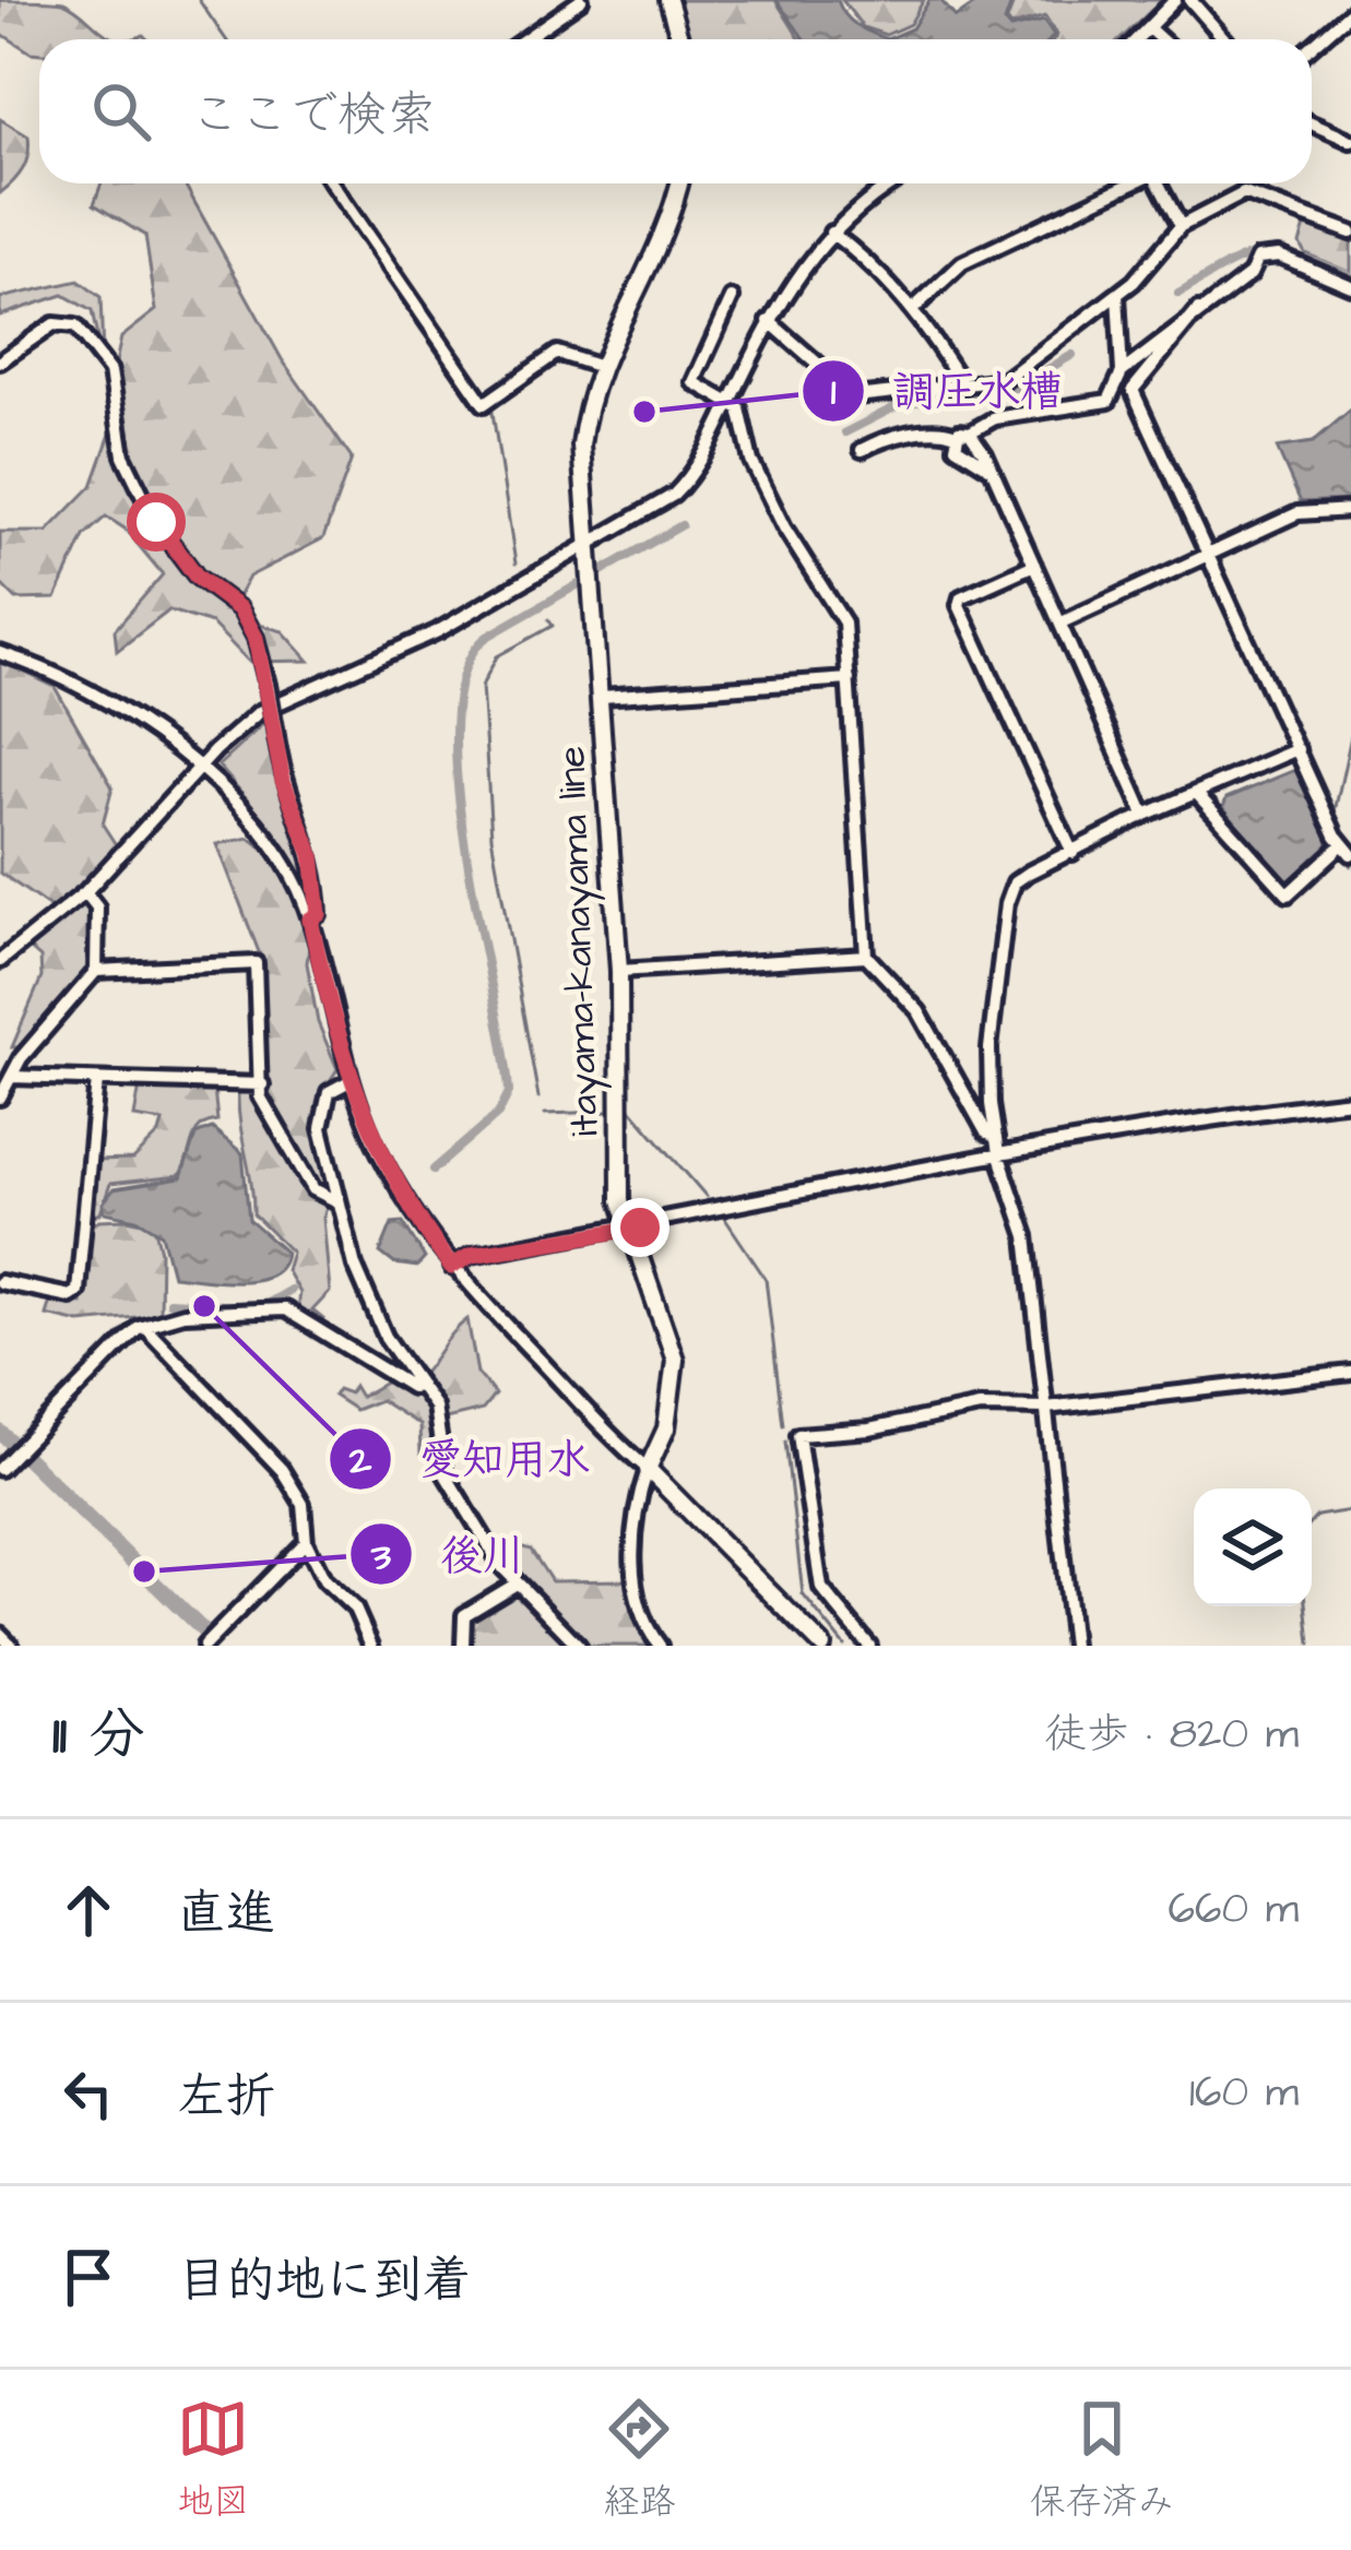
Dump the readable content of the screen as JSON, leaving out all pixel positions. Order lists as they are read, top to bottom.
{
  "streets": {
    "main road": ["itayama-kanayama line"]
  },
  "places": ["調圧水槽", "愛知用水", "後川"],
  "page": {
    "search": "ここで検索",
    "heading": ["11 分", "徒歩 · 820 m"],
    "list": [
      ["直進", "660 m"],
      ["左折", "160 m"],
      "目的地に到着"
    ],
    "nav": ["地図", "経路", "保存済み"]
  }
}
